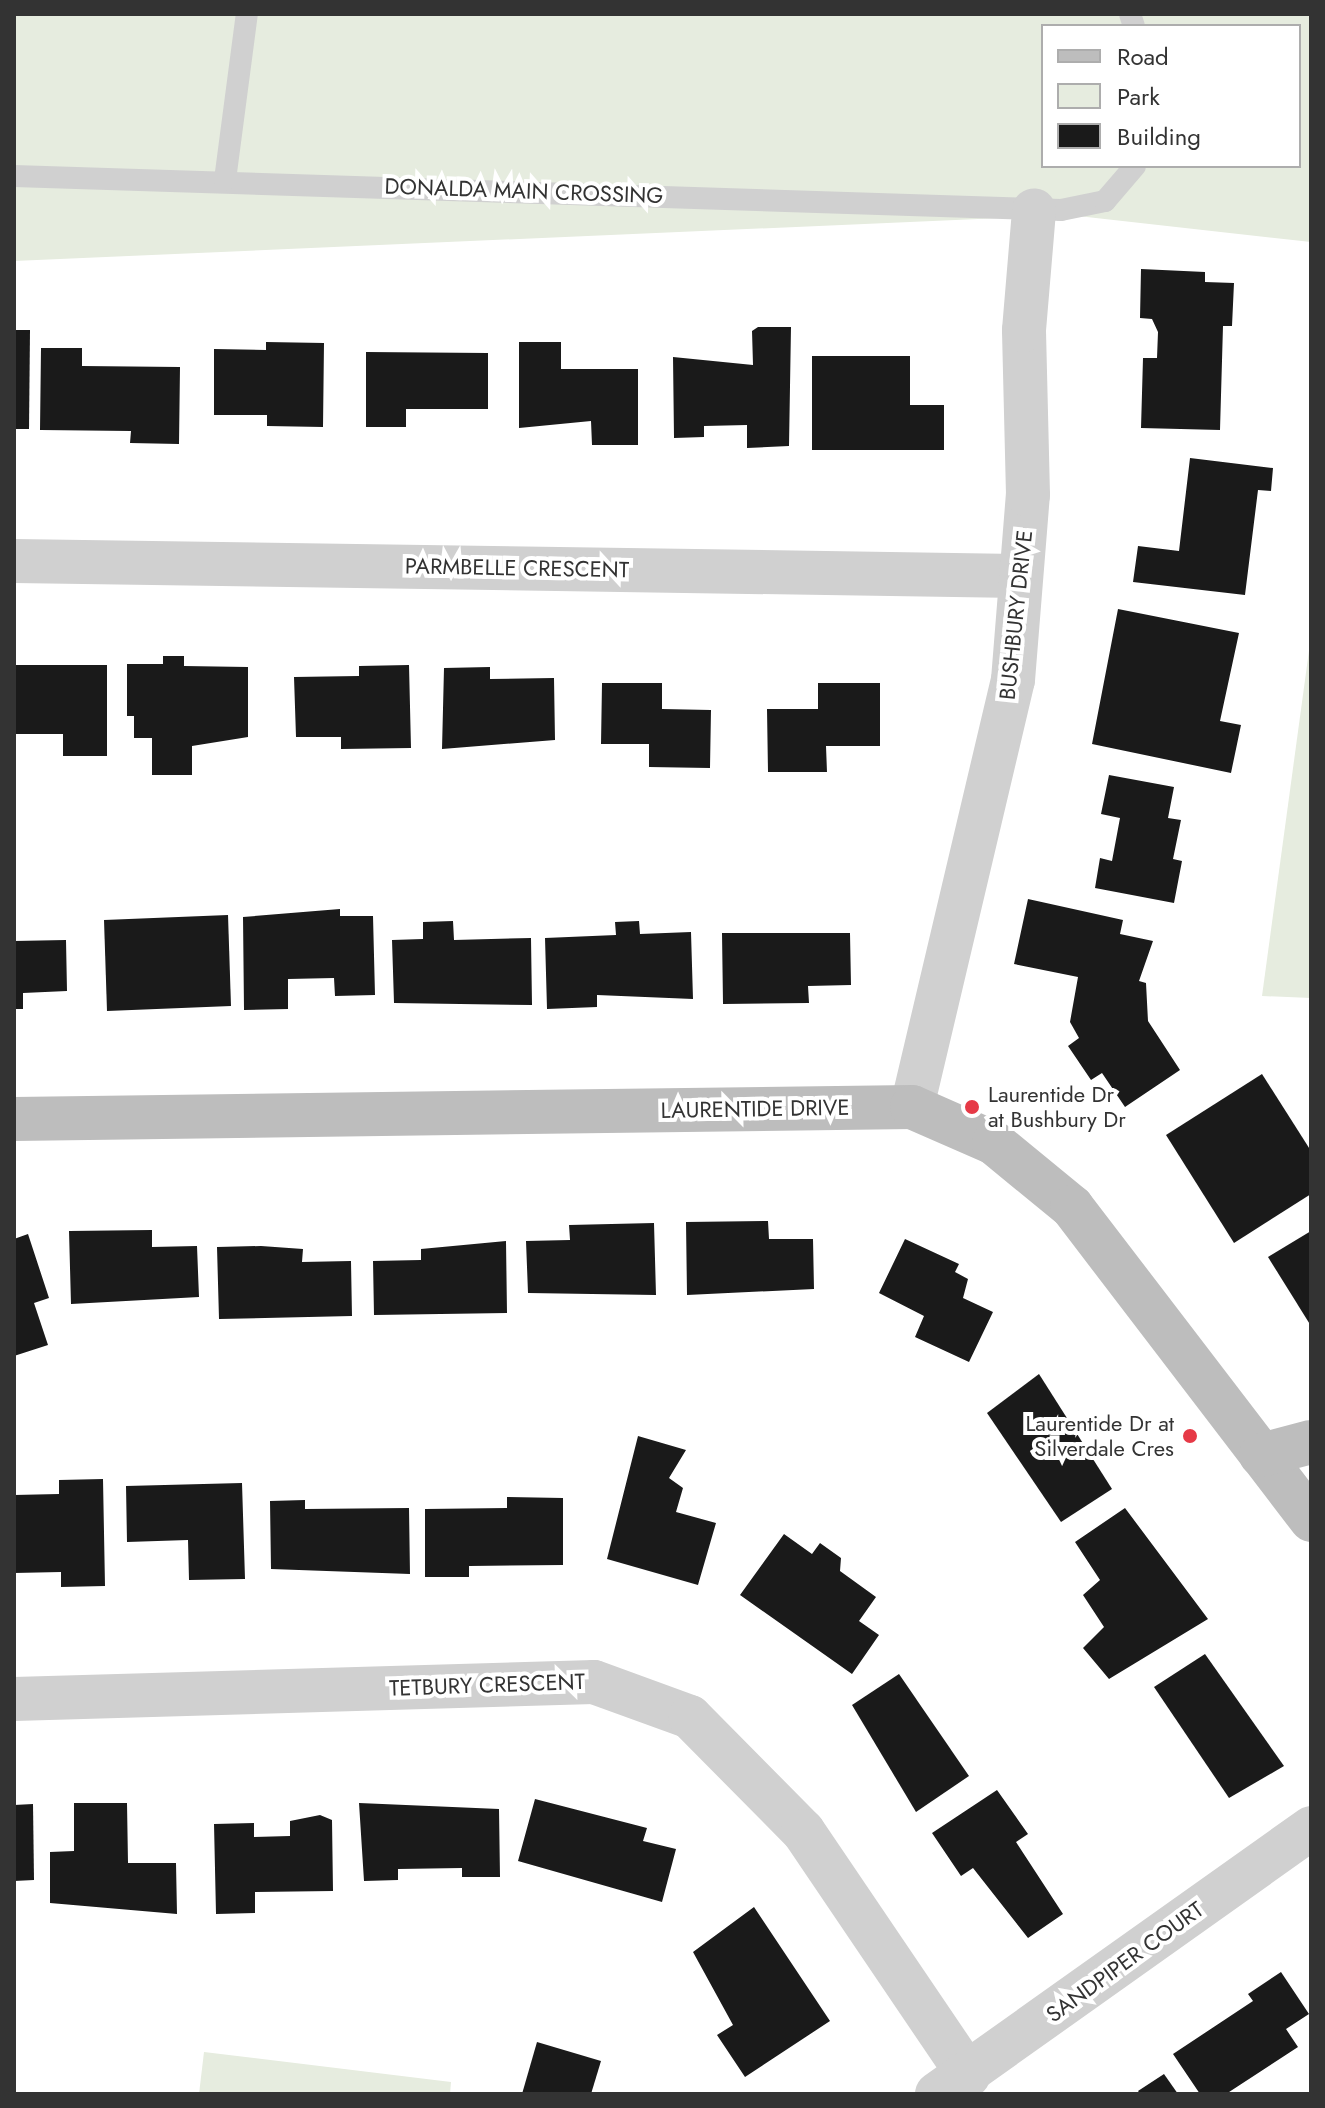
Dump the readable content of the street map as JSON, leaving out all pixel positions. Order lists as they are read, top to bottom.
{
  "streets": {
    "street": [
      "PARMBELLE CRESCENT",
      "BUSHBURY DRIVE",
      "LAURENTIDE DRIVE",
      "TETBURY CRESCENT",
      "SANDPIPER COURT"
    ],
    "lane": ["DONALDA MAIN CROSSING"]
  },
  "crossings": [
    ["DONALDA MAIN CROSSING", "BUSHBURY DRIVE"],
    ["PARMBELLE CRESCENT", "BUSHBURY DRIVE"],
    ["BUSHBURY DRIVE", "LAURENTIDE DRIVE"],
    ["TETBURY CRESCENT", "SANDPIPER COURT"]
  ],
  "places": ["Laurentide Dr at Bushbury Dr", "Laurentide Dr at Silverdale Cres"],
  "legend": ["Road", "Park", "Building"]
}
